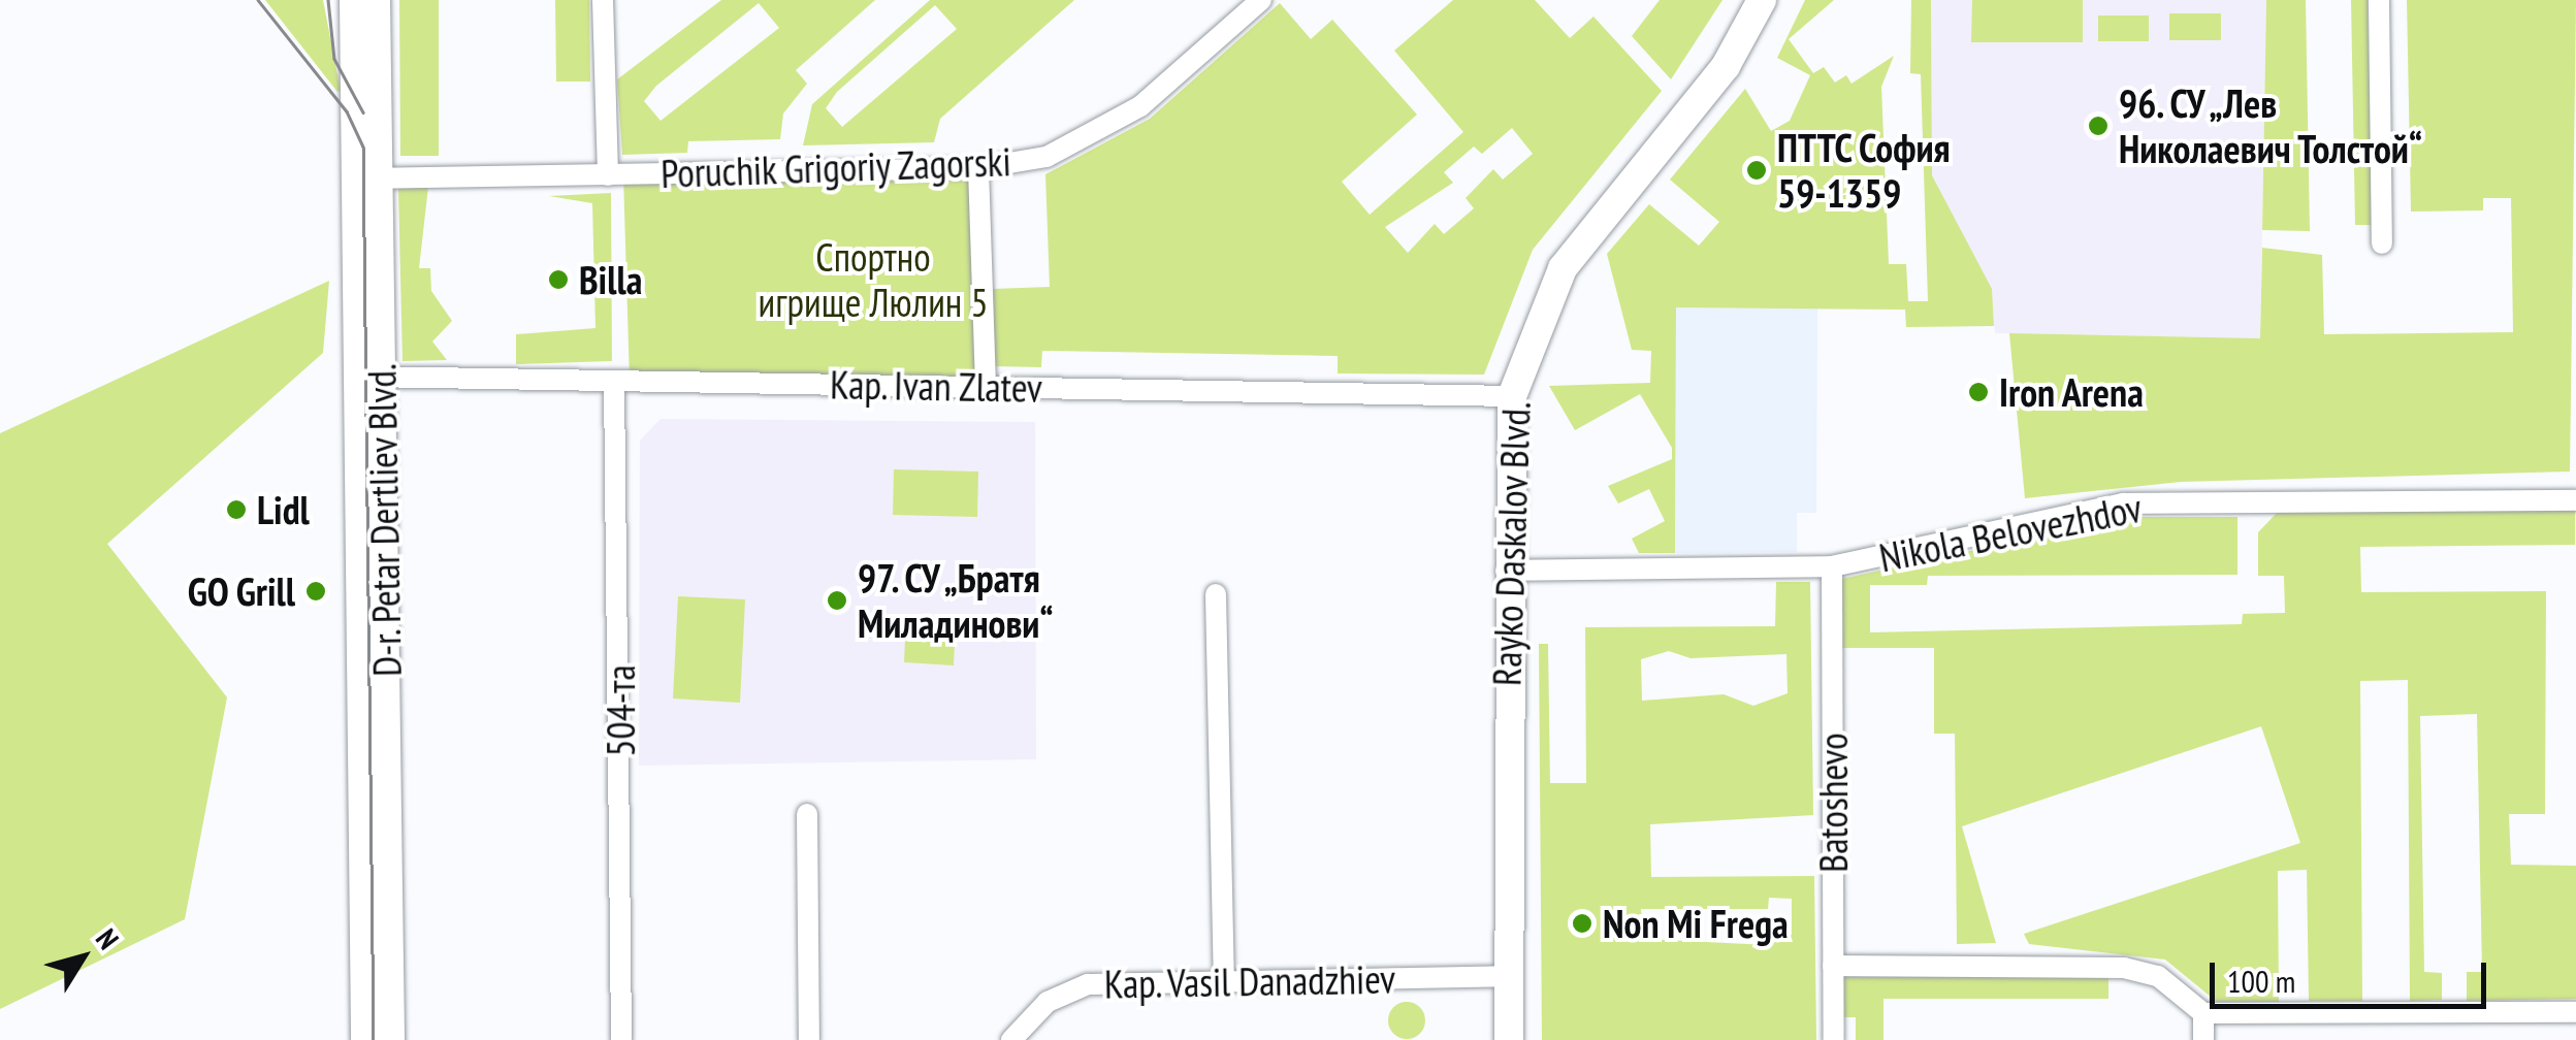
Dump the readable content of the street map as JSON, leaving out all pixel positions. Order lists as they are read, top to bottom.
{
  "streets": {
    "main road": ["D-r. Petar Dertliev Blvd.", "Rayko Daskalov Blvd."],
    "street": [
      "Poruchik Grigoriy Zagorski",
      "Kap. Ivan Zlatev",
      "Nikola Belovezhdov",
      "504-та",
      "Batoshevo",
      "Kap. Vasil Danadzhiev"
    ]
  },
  "crossings": [
    ["Poruchik Grigoriy Zagorski", "D-r. Petar Dertliev Blvd."],
    ["Kap. Ivan Zlatev", "D-r. Petar Dertliev Blvd."],
    ["Kap. Ivan Zlatev", "Rayko Daskalov Blvd."],
    ["Kap. Ivan Zlatev", "504-та"],
    ["Nikola Belovezhdov", "Rayko Daskalov Blvd."],
    ["Nikola Belovezhdov", "Batoshevo"],
    ["Rayko Daskalov Blvd.", "Kap. Vasil Danadzhiev"]
  ],
  "parks": ["Спортно игрище Люлин 5"],
  "places": [
    "96. СУ „Лев Николаевич Толстой“",
    "ПТТС София 59-1359",
    "Billa",
    "Iron Arena",
    "Lidl",
    "GO Grill",
    "97. СУ „Братя Миладинови“",
    "Non Mi Frega"
  ],
  "scale_bar": "100 m",
  "north": "top right"
}
